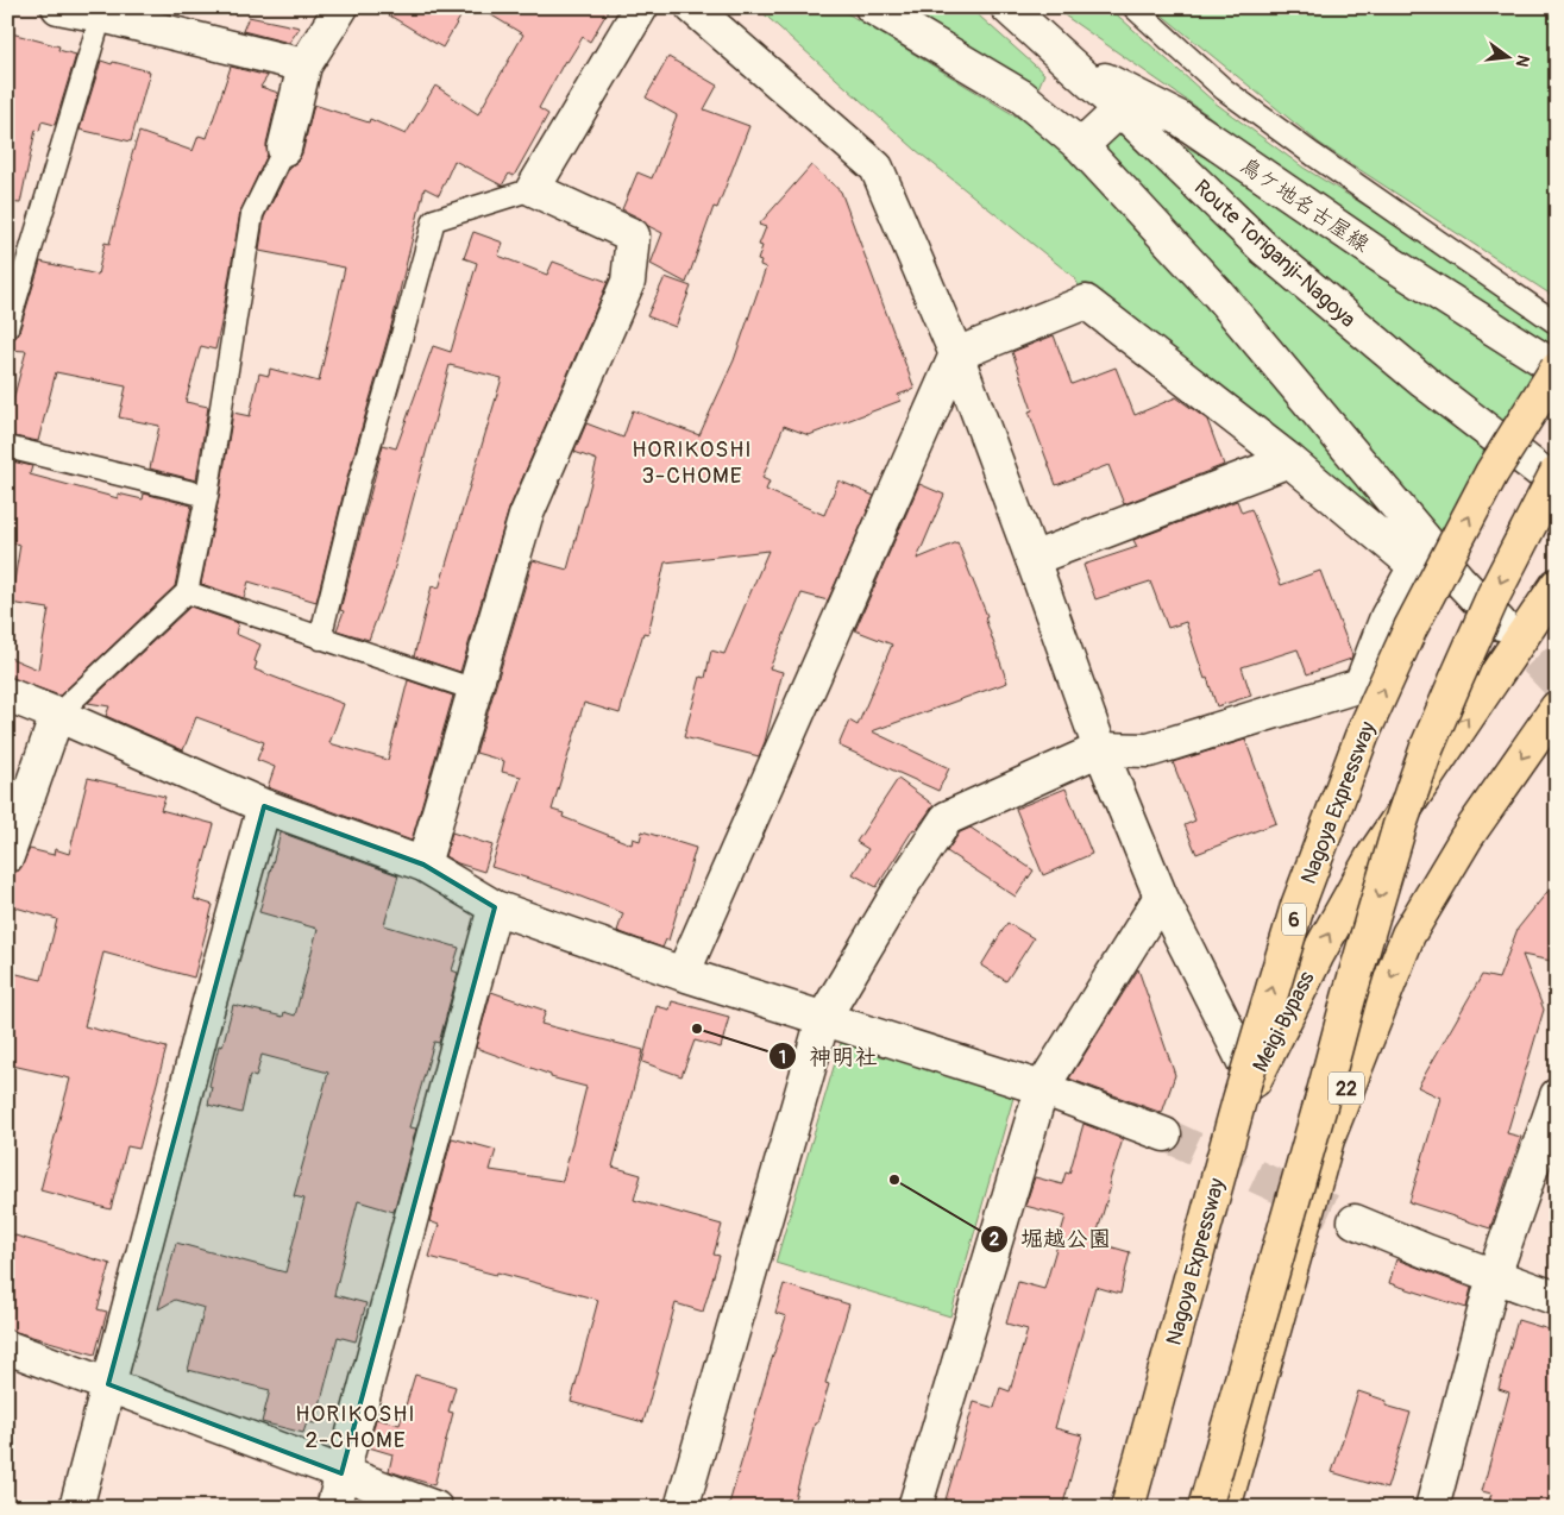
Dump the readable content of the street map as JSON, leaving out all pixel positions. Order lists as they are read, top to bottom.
{
  "streets": {
    "highway": [
      "Nagoya Expressway",
      "6",
      "Meigi Bypass",
      "22"
    ],
    "street": ["鳥ケ地名古屋線", "Route Toriganji-Nagoya"]
  },
  "crossings": [
    ["鳥ケ地名古屋線", "Route Toriganji-Nagoya"],
    ["鳥ケ地名古屋線", "Nagoya Expressway"]
  ],
  "districts": ["HORIKOSHI 3-CHOME", "HORIKOSHI 2-CHOME"],
  "places": ["神明社", "堀越公園"],
  "north": "right"
}
